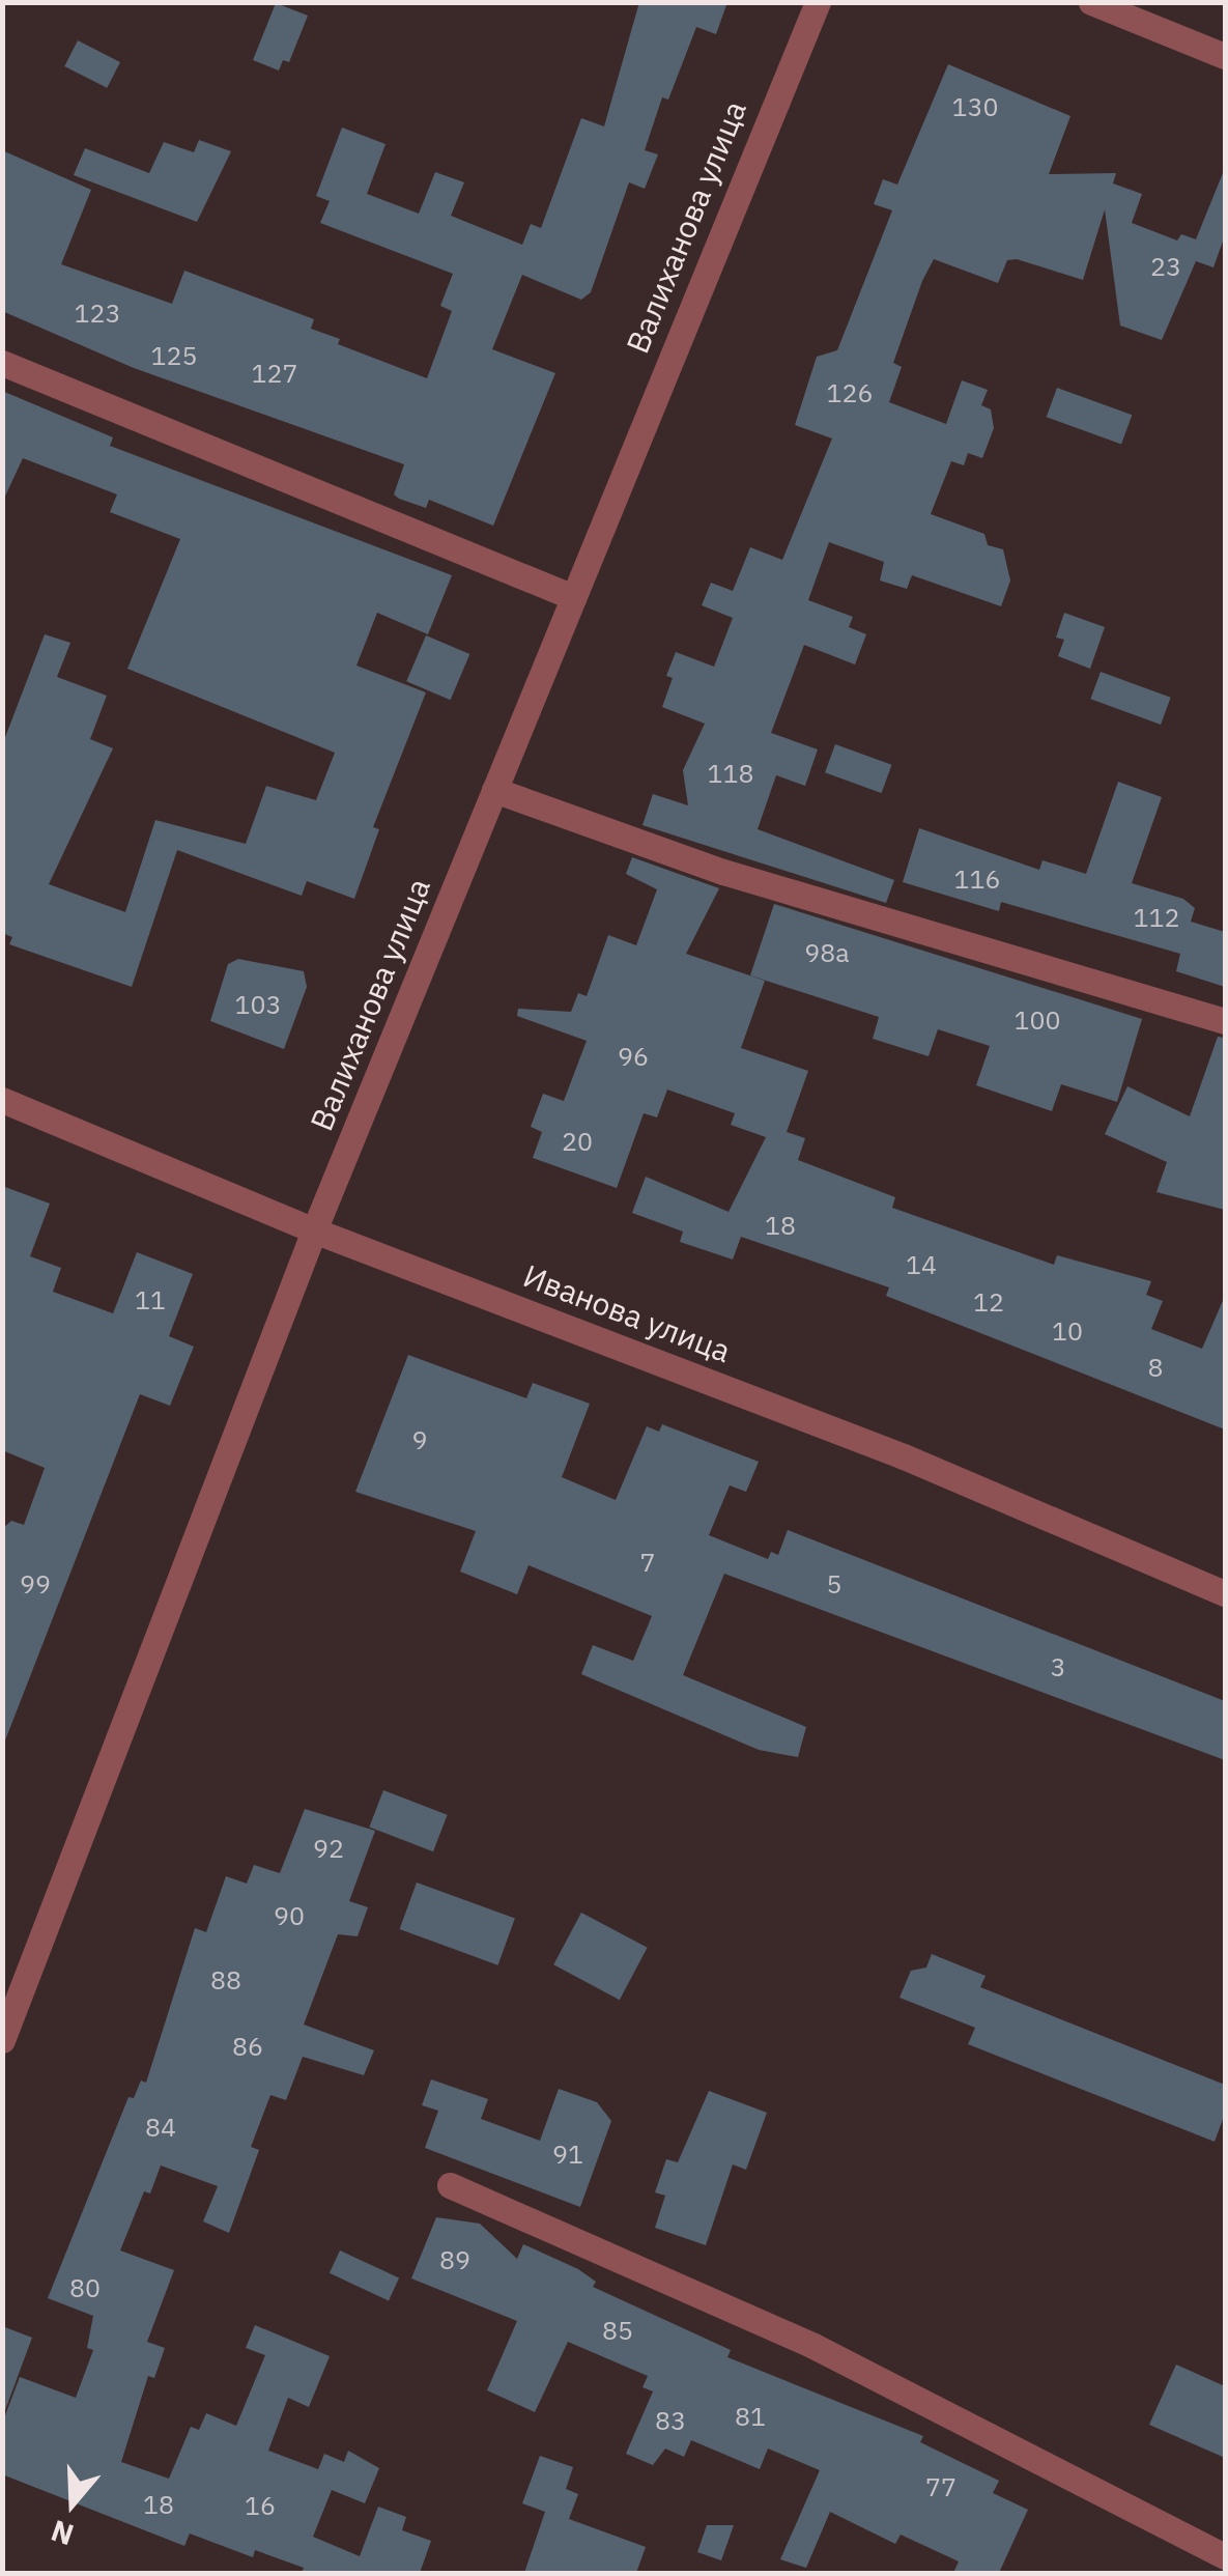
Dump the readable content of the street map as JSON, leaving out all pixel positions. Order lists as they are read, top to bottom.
{
  "streets": {
    "street": ["Валиханова улица", "Иванова улица"]
  },
  "crossings": [
    ["Валиханова улица", "Иванова улица"]
  ],
  "house_numbers": [
    "130",
    "23",
    "123",
    "125",
    "127",
    "126",
    "118",
    "116",
    "112",
    "98а",
    "103",
    "100",
    "96",
    "20",
    "18",
    "14",
    "11",
    "12",
    "10",
    "8",
    "9",
    "7",
    "99",
    "5",
    "3",
    "92",
    "90",
    "88",
    "86",
    "84",
    "91",
    "89",
    "80",
    "85",
    "81",
    "83",
    "77",
    "18",
    "16"
  ],
  "north": "bottom"
}
